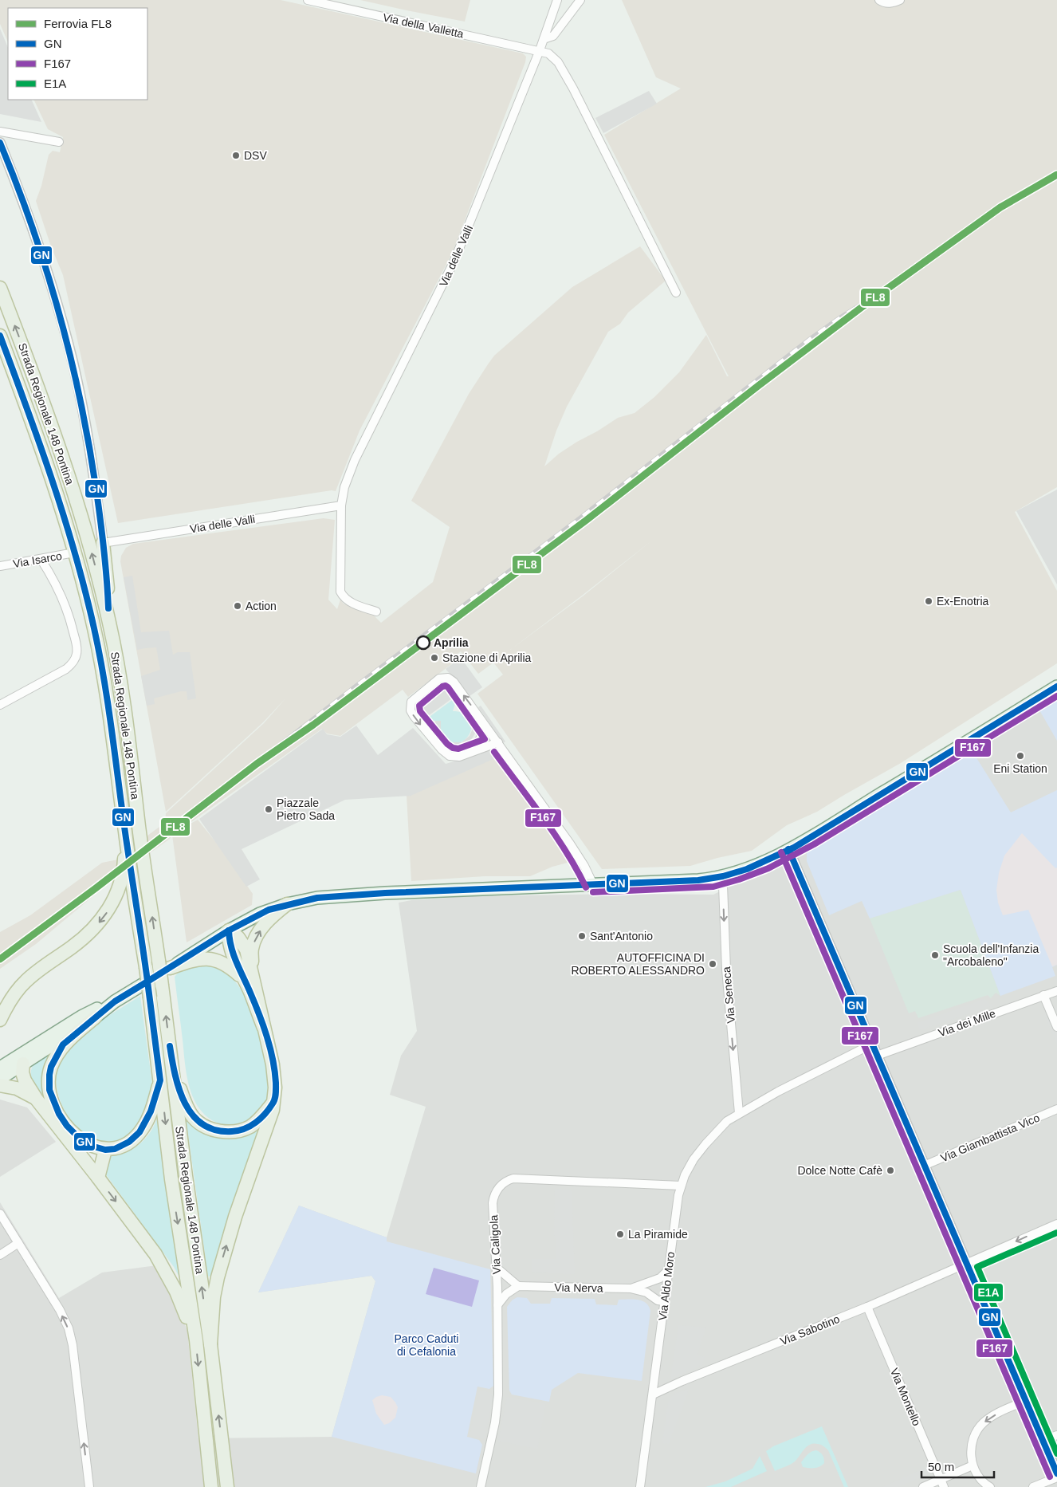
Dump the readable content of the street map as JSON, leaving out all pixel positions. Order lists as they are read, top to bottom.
{
  "streets": {
    "highway": ["Strada Regionale 148 Pontina"],
    "street": [
      "Via della Valletta",
      "Via delle Valli",
      "Via Isarco",
      "Via Seneca",
      "Via dei Mille",
      "Via Giambattista Vico",
      "Via Caligola",
      "Via Aldo Moro",
      "Via Nerva",
      "Via Sabotino",
      "Via Montello"
    ]
  },
  "crossings": [
    ["Via della Valletta", "Via delle Valli"],
    ["Strada Regionale 148 Pontina", "Via Isarco"],
    ["Via Seneca", "Via Aldo Moro"],
    ["Via Caligola", "Via Aldo Moro"],
    ["Via Aldo Moro", "Via Nerva"],
    ["Via Aldo Moro", "Via Sabotino"],
    ["Via Sabotino", "Via Montello"]
  ],
  "one_way": ["Via Seneca"],
  "parks": ["Parco Caduti di Cefalonia"],
  "places": [
    "DSV",
    "Ex-Enotria",
    "Action",
    "Aprilia",
    "Stazione di Aprilia",
    "Eni Station",
    "Piazzale Pietro Sada",
    "Sant'Antonio",
    "Scuola dell'Infanzia \"Arcobaleno\"",
    "AUTOFFICINA DI ROBERTO ALESSANDRO",
    "Dolce Notte Cafè",
    "La Piramide"
  ],
  "lines": [
    "transit line GN",
    "rail line FL8",
    "transit line F167",
    "transit line E1A"
  ],
  "legend": [
    "Ferrovia FL8",
    "GN",
    "F167",
    "E1A"
  ],
  "scale_bar": "50 m"
}
